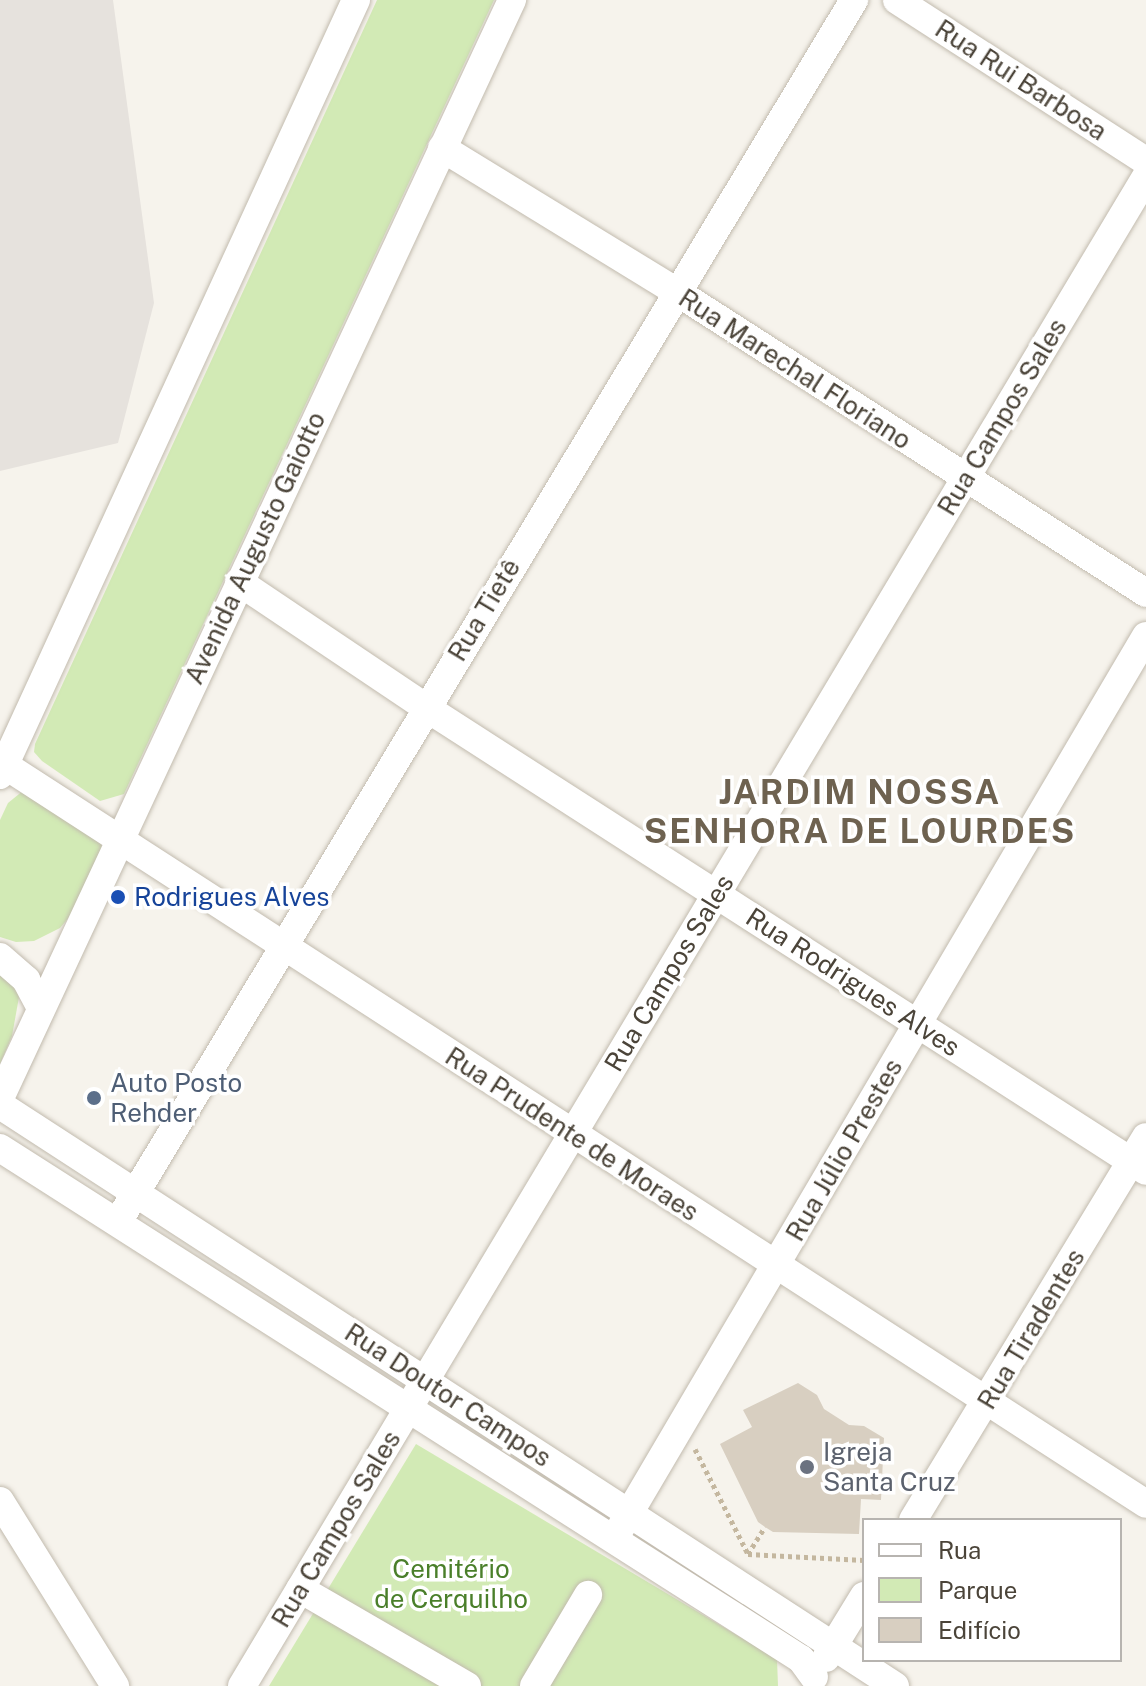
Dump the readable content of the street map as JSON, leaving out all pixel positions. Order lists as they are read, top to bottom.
{
  "streets": {
    "street": [
      "Rua Rui Barbosa",
      "Rua Marechal Floriano",
      "Rua Campos Sales",
      "Avenida Augusto Gaiotto",
      "Rua Tietê",
      "Rua Rodrigues Alves",
      "Rua Prudente de Moraes",
      "Rua Júlio Prestes",
      "Rua Tiradentes",
      "Rua Doutor Campos"
    ]
  },
  "crossings": [
    ["Rua Marechal Floriano", "Rua Campos Sales"],
    ["Rua Marechal Floriano", "Avenida Augusto Gaiotto"],
    ["Rua Marechal Floriano", "Rua Tietê"],
    ["Rua Campos Sales", "Rua Rodrigues Alves"],
    ["Rua Campos Sales", "Rua Prudente de Moraes"],
    ["Rua Campos Sales", "Rua Doutor Campos"],
    ["Avenida Augusto Gaiotto", "Rua Rodrigues Alves"],
    ["Avenida Augusto Gaiotto", "Rua Prudente de Moraes"],
    ["Rua Tietê", "Rua Rodrigues Alves"],
    ["Rua Tietê", "Rua Prudente de Moraes"],
    ["Rua Tietê", "Rua Doutor Campos"],
    ["Rua Rodrigues Alves", "Rua Júlio Prestes"],
    ["Rua Rodrigues Alves", "Rua Tiradentes"],
    ["Rua Prudente de Moraes", "Rua Júlio Prestes"],
    ["Rua Prudente de Moraes", "Rua Tiradentes"],
    ["Rua Júlio Prestes", "Rua Doutor Campos"]
  ],
  "districts": ["JARDIM NOSSA SENHORA DE LOURDES"],
  "parks": ["Cemitério de Cerquilho"],
  "places": ["Rodrigues Alves", "Auto Posto Rehder", "Igreja Santa Cruz"],
  "legend": ["Rua", "Parque", "Edifício"]
}
